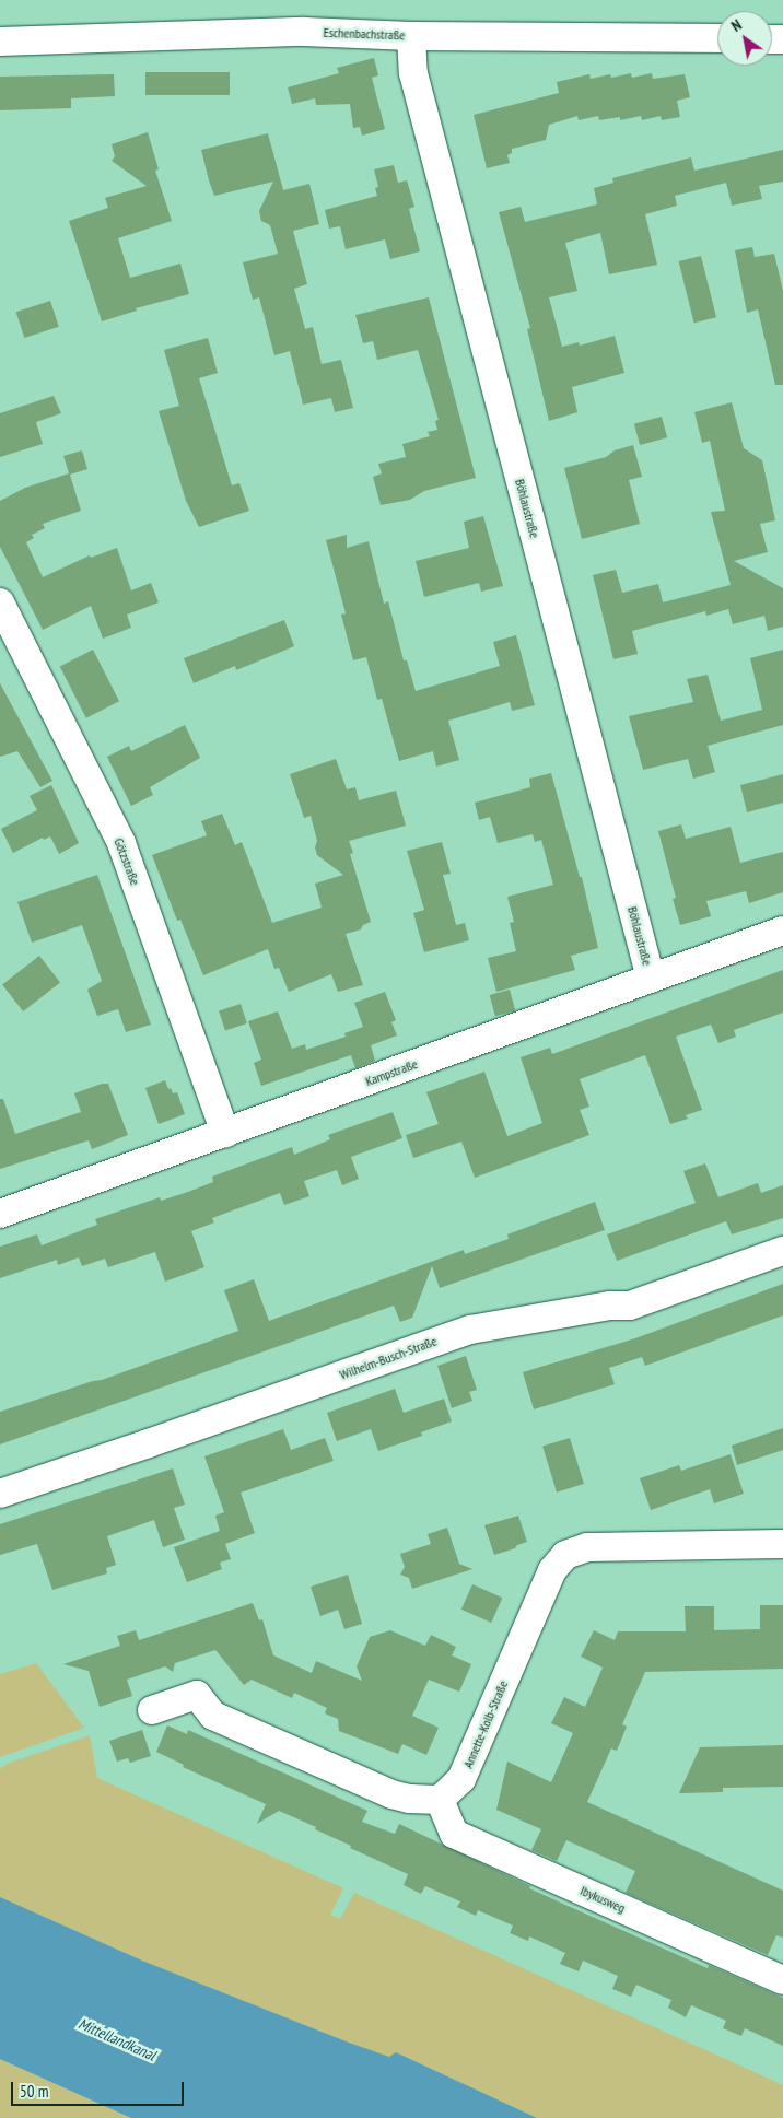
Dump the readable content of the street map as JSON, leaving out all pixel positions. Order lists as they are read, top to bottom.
{
  "streets": {
    "street": [
      "Eschenbachstraße",
      "Böhlaustraße",
      "Götzstraße",
      "Kampstraße",
      "Wilhelm-Busch-Straße",
      "Annette-Kolb-Straße",
      "Ibykusweg"
    ]
  },
  "crossings": [
    ["Eschenbachstraße", "Böhlaustraße"],
    ["Böhlaustraße", "Kampstraße"],
    ["Götzstraße", "Kampstraße"],
    ["Annette-Kolb-Straße", "Ibykusweg"]
  ],
  "water": ["Mittellandkanal"],
  "scale_bar": "50 m",
  "north": "top left"
}
